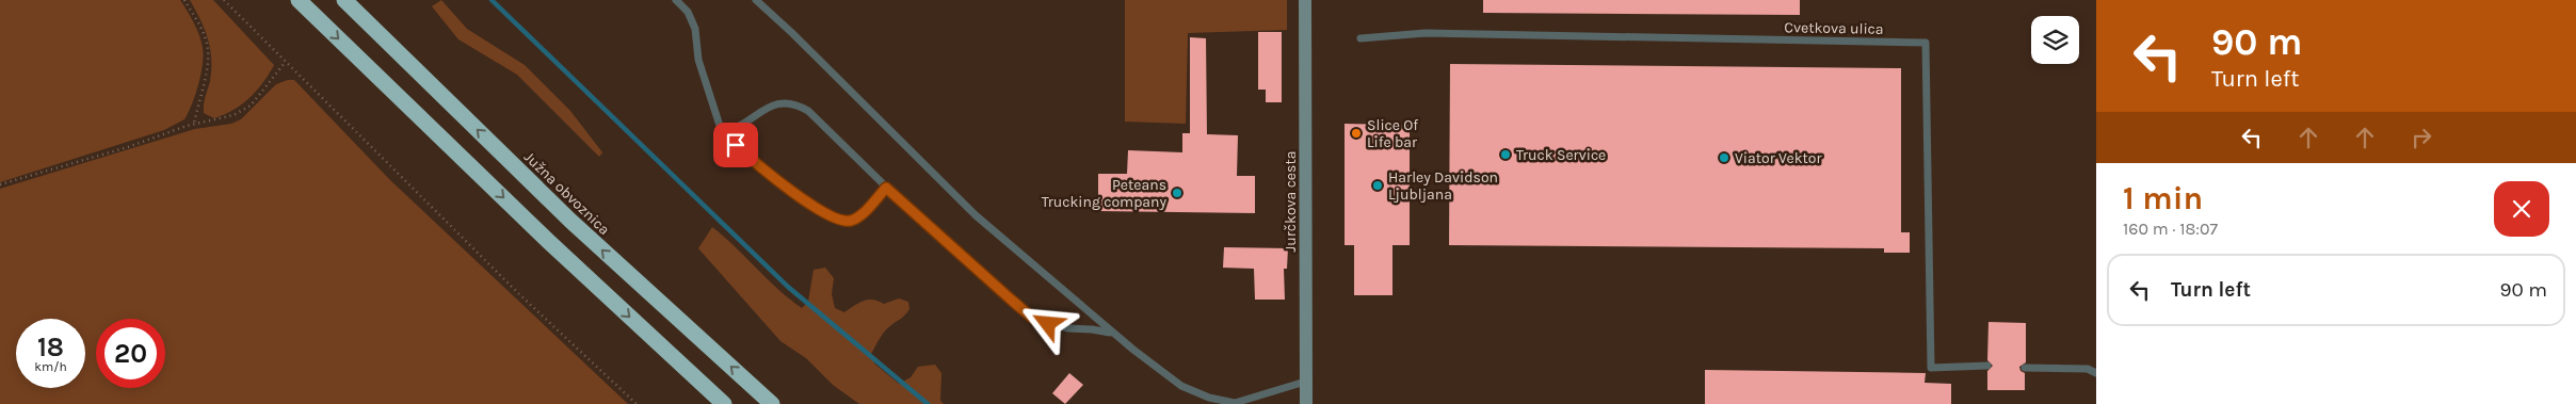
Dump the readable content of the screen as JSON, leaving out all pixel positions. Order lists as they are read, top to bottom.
{
  "streets": {
    "highway": ["Južna obvoznica"],
    "street": ["Jurčkova cesta"],
    "lane": ["Cvetkova ulica"]
  },
  "places": [
    "Slice Of Life bar",
    "Truck Service",
    "Viator Vektor",
    "Harley Davidson Ljubljana",
    "Peteans Trucking company"
  ],
  "page": {
    "turn": ["90 m", "Turn left"],
    "heading": ["1 min", "160 m · 18:07"],
    "list": [
      {
        "name": "Turn left",
        "value": "90 m"
      }
    ],
    "speed": "18 km/h",
    "limit": "20"
  }
}
